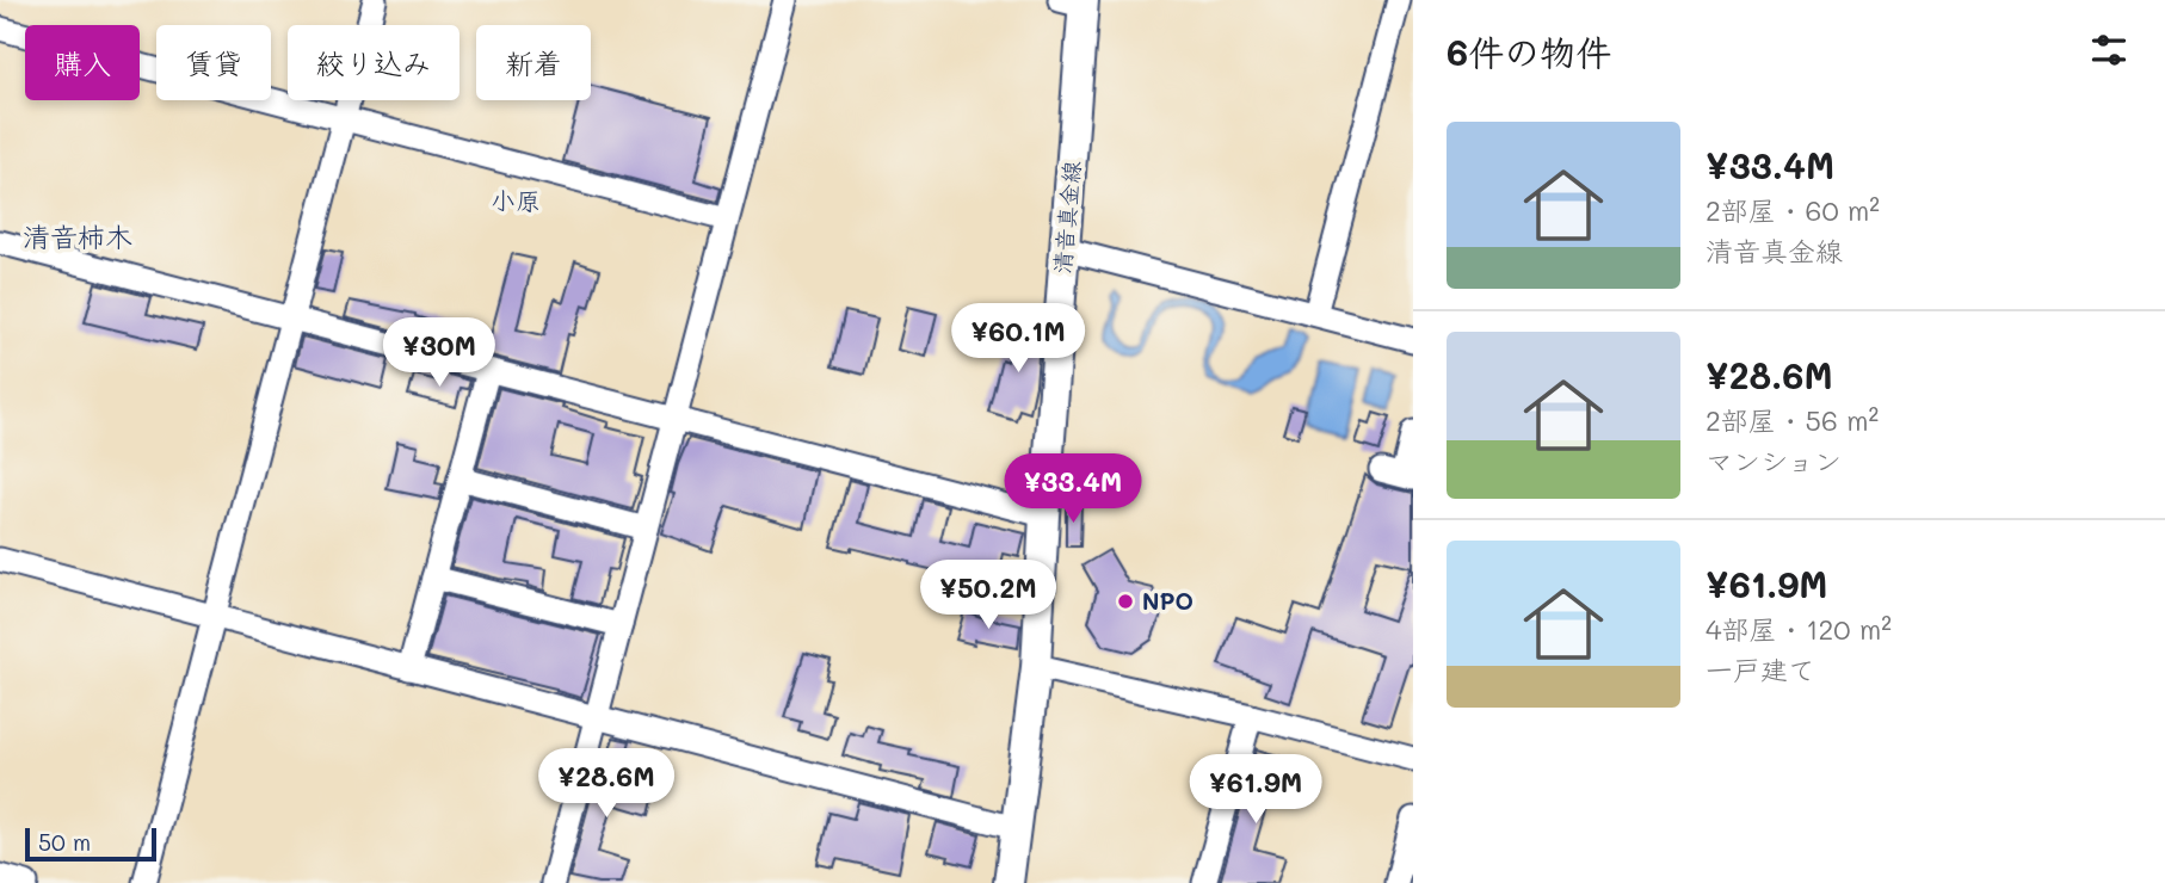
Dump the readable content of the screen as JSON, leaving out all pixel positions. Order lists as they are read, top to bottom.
{
  "streets": {
    "main road": ["清音真金線"]
  },
  "districts": ["小原", "清音柿木"],
  "places": ["NPO"],
  "scale_bar": "50 m",
  "page": {
    "heading": "6件の物件",
    "chip": [
      "購入",
      "賃貸",
      "絞り込み",
      "新着"
    ],
    "list": [
      {
        "name": "¥33.4M",
        "note": "2部屋 · 60 m² · 清音真金線"
      },
      {
        "name": "¥28.6M",
        "note": "2部屋 · 56 m² · マンション"
      },
      {
        "name": "¥61.9M",
        "note": "4部屋 · 120 m² · 一戸建て"
      }
    ],
    "price": [
      "¥60.1M",
      "¥30M",
      "¥33.4M",
      "¥50.2M",
      "¥28.6M",
      "¥61.9M"
    ],
    "scale": "50 m"
  }
}
